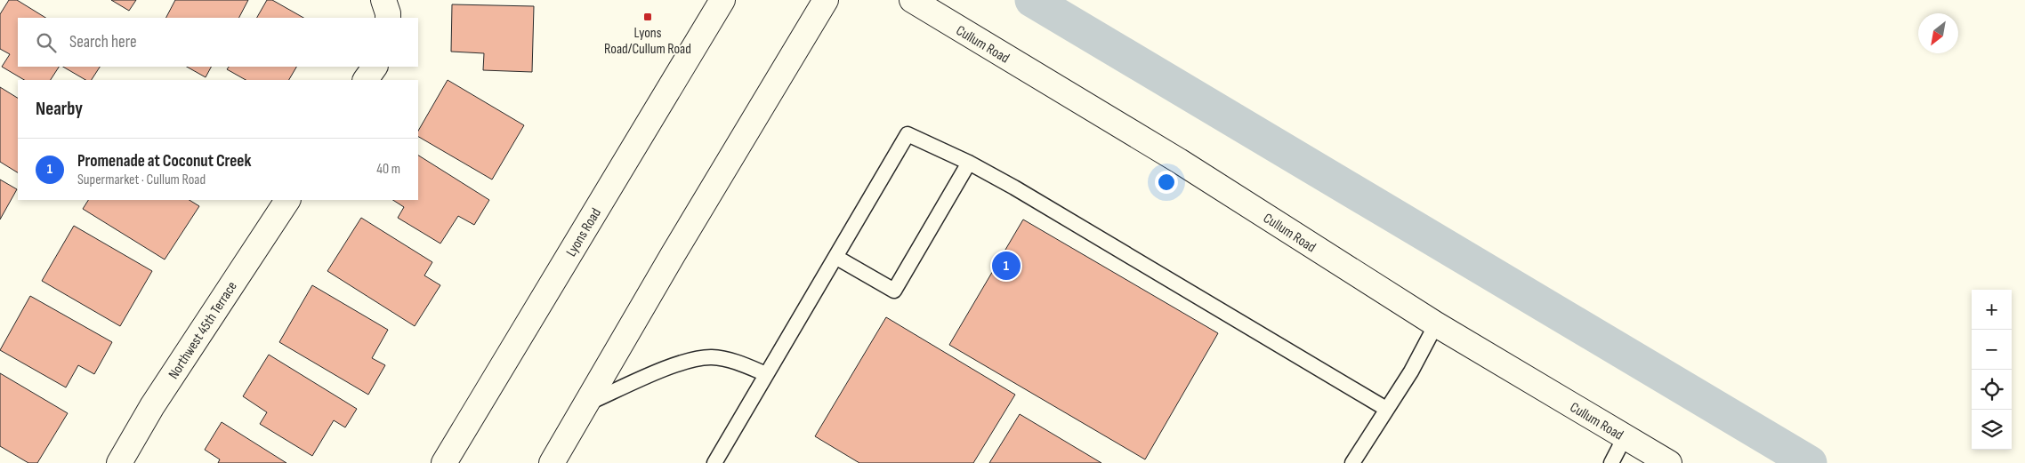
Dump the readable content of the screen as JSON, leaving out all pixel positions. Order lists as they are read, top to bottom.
{
  "streets": {
    "street": ["Cullum Road", "Lyons Road", "Northwest 45th Terrace"]
  },
  "places": {
    "transit": ["Lyons Road/Cullum Road"]
  },
  "north": "bottom left",
  "page": {
    "search": "Search here",
    "heading": "Nearby",
    "list": [
      {
        "mark": "1",
        "name": "Promenade at Coconut Creek",
        "note": "Supermarket · Cullum Road",
        "value": "40 m"
      }
    ],
    "pins": "1",
    "map_buttons": ["+", "−"]
  }
}
